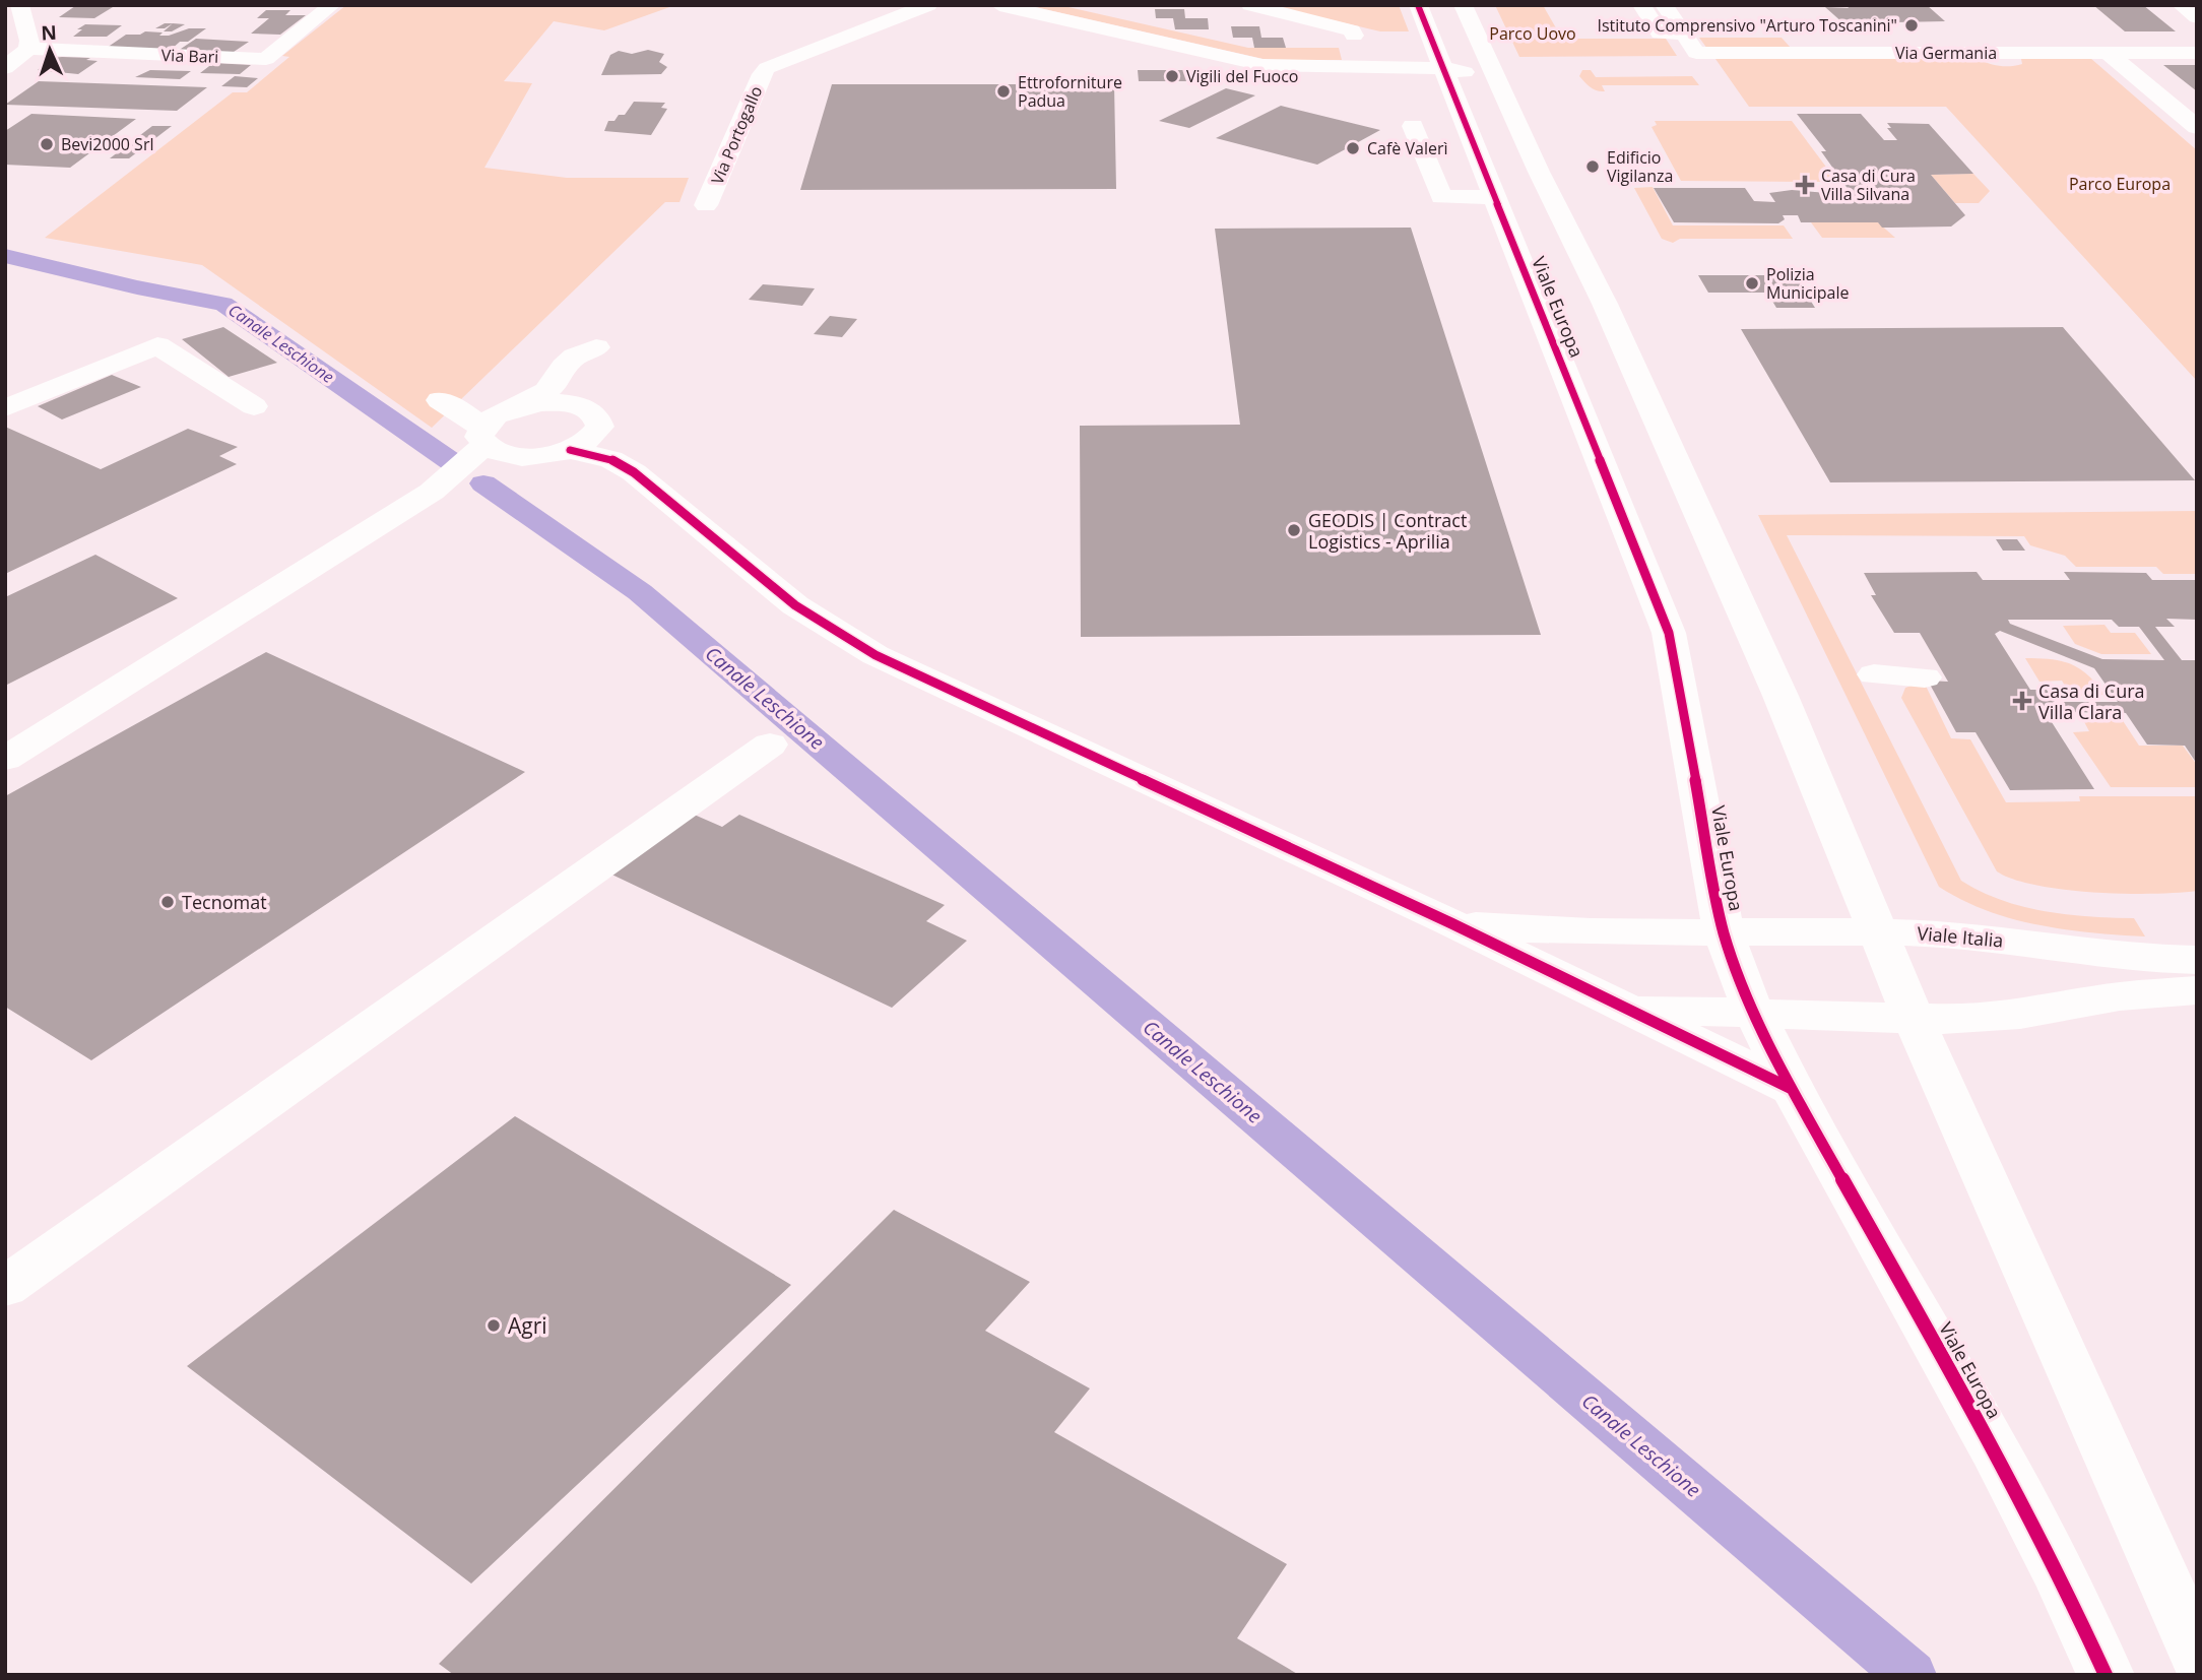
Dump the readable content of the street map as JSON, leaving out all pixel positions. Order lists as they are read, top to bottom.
{
  "streets": {
    "street": [
      "Via Germania",
      "Via Bari",
      "Via Portogallo",
      "Viale Europa",
      "Viale Italia"
    ]
  },
  "crossings": [
    ["Viale Europa", "Viale Italia"]
  ],
  "water": ["Canale Leschione"],
  "parks": ["Parco Uovo", "Parco Europa"],
  "places": {
    "other": [
      "Istituto Comprensivo \"Arturo Toscanini\"",
      "Vigili del Fuoco",
      "Ettroforniture Padua",
      "Bevi2000 Srl",
      "Cafè Valerì",
      "Edificio Vigilanza",
      "Polizia Municipale",
      "GEODIS | Contract Logistics - Aprilia",
      "Tecnomat",
      "Agri"
    ],
    "health": ["Casa di Cura Villa Silvana", "Casa di Cura Villa Clara"]
  },
  "north": "top"
}
